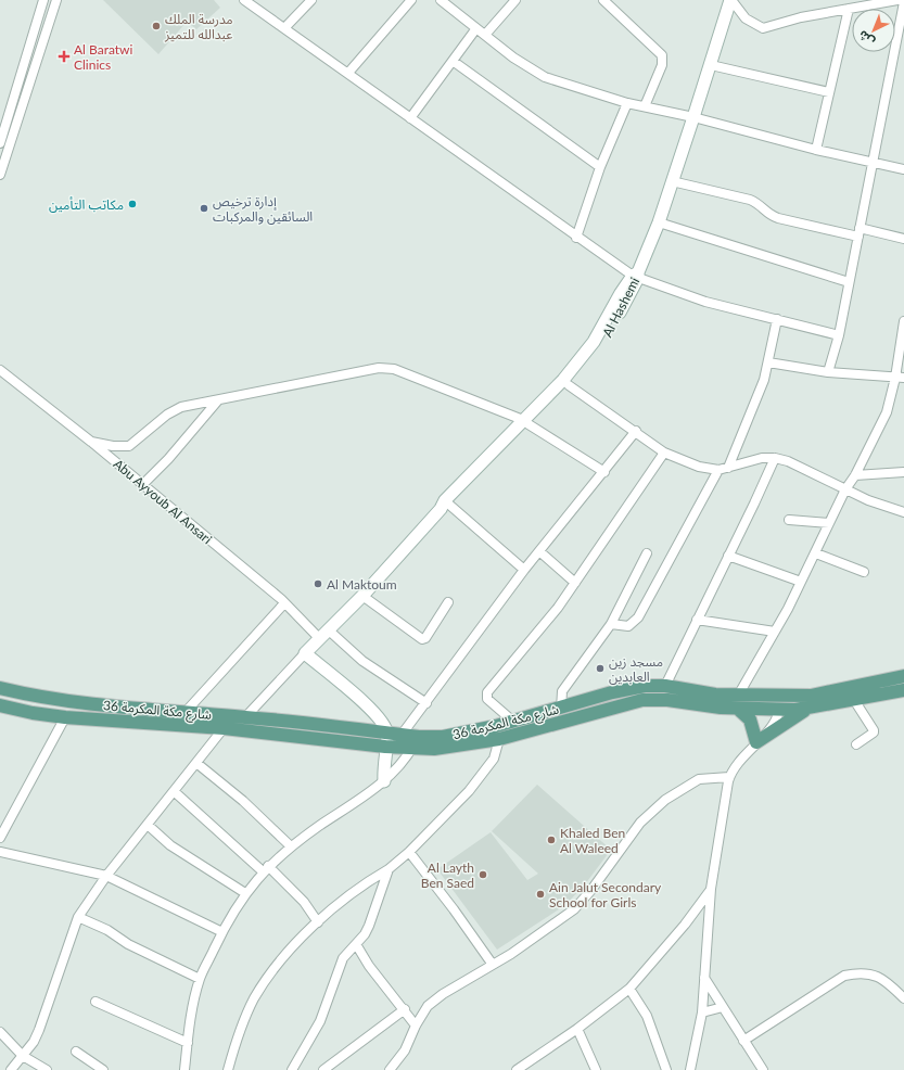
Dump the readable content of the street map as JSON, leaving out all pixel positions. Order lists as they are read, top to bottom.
{
  "streets": {
    "main road": ["شارع مكة المكرمة 36"],
    "street": ["Al Hashemi", "Abu Ayyoub Al Ansari"]
  },
  "crossings": [
    ["Al Hashemi", "Abu Ayyoub Al Ansari"]
  ],
  "places": {
    "other": [
      "مدرسة الملك عبدالله للتميز",
      "مكاتب التأمين",
      "إدارة ترخيص السائقين والمركبات",
      "Al Maktoum",
      "مسجد زين العابدين",
      "Khaled Ben Al Waleed",
      "Al Layth Ben Saed",
      "Ain Jalut Secondary School for Girls"
    ],
    "health": ["Al Baratwi Clinics"]
  },
  "north": "bottom left"
}
